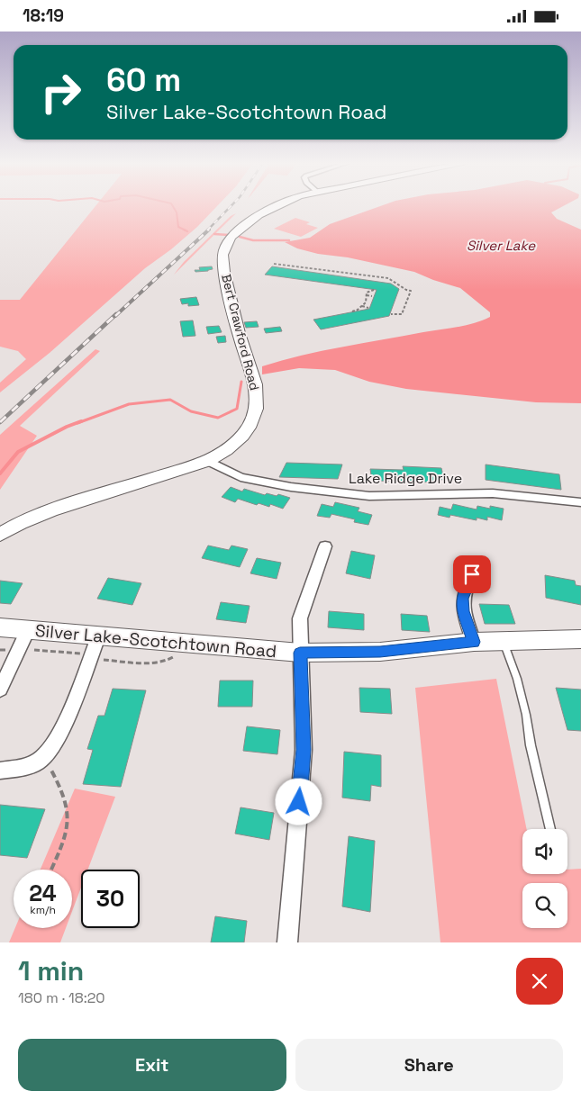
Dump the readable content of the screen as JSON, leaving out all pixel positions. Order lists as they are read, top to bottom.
{
  "streets": {
    "street": ["Bert Crawford Road", "Lake Ridge Drive", "Silver Lake-Scotchtown Road"]
  },
  "crossings": [
    ["Bert Crawford Road", "Lake Ridge Drive"]
  ],
  "water": ["Silver Lake"],
  "page": {
    "status": "18:19",
    "turn": ["60 m", "Silver Lake-Scotchtown Road"],
    "speed": "24 km/h",
    "limit": "30",
    "heading": ["1 min", "180 m · 18:20"],
    "buttons": ["Exit", "Share"]
  }
}
